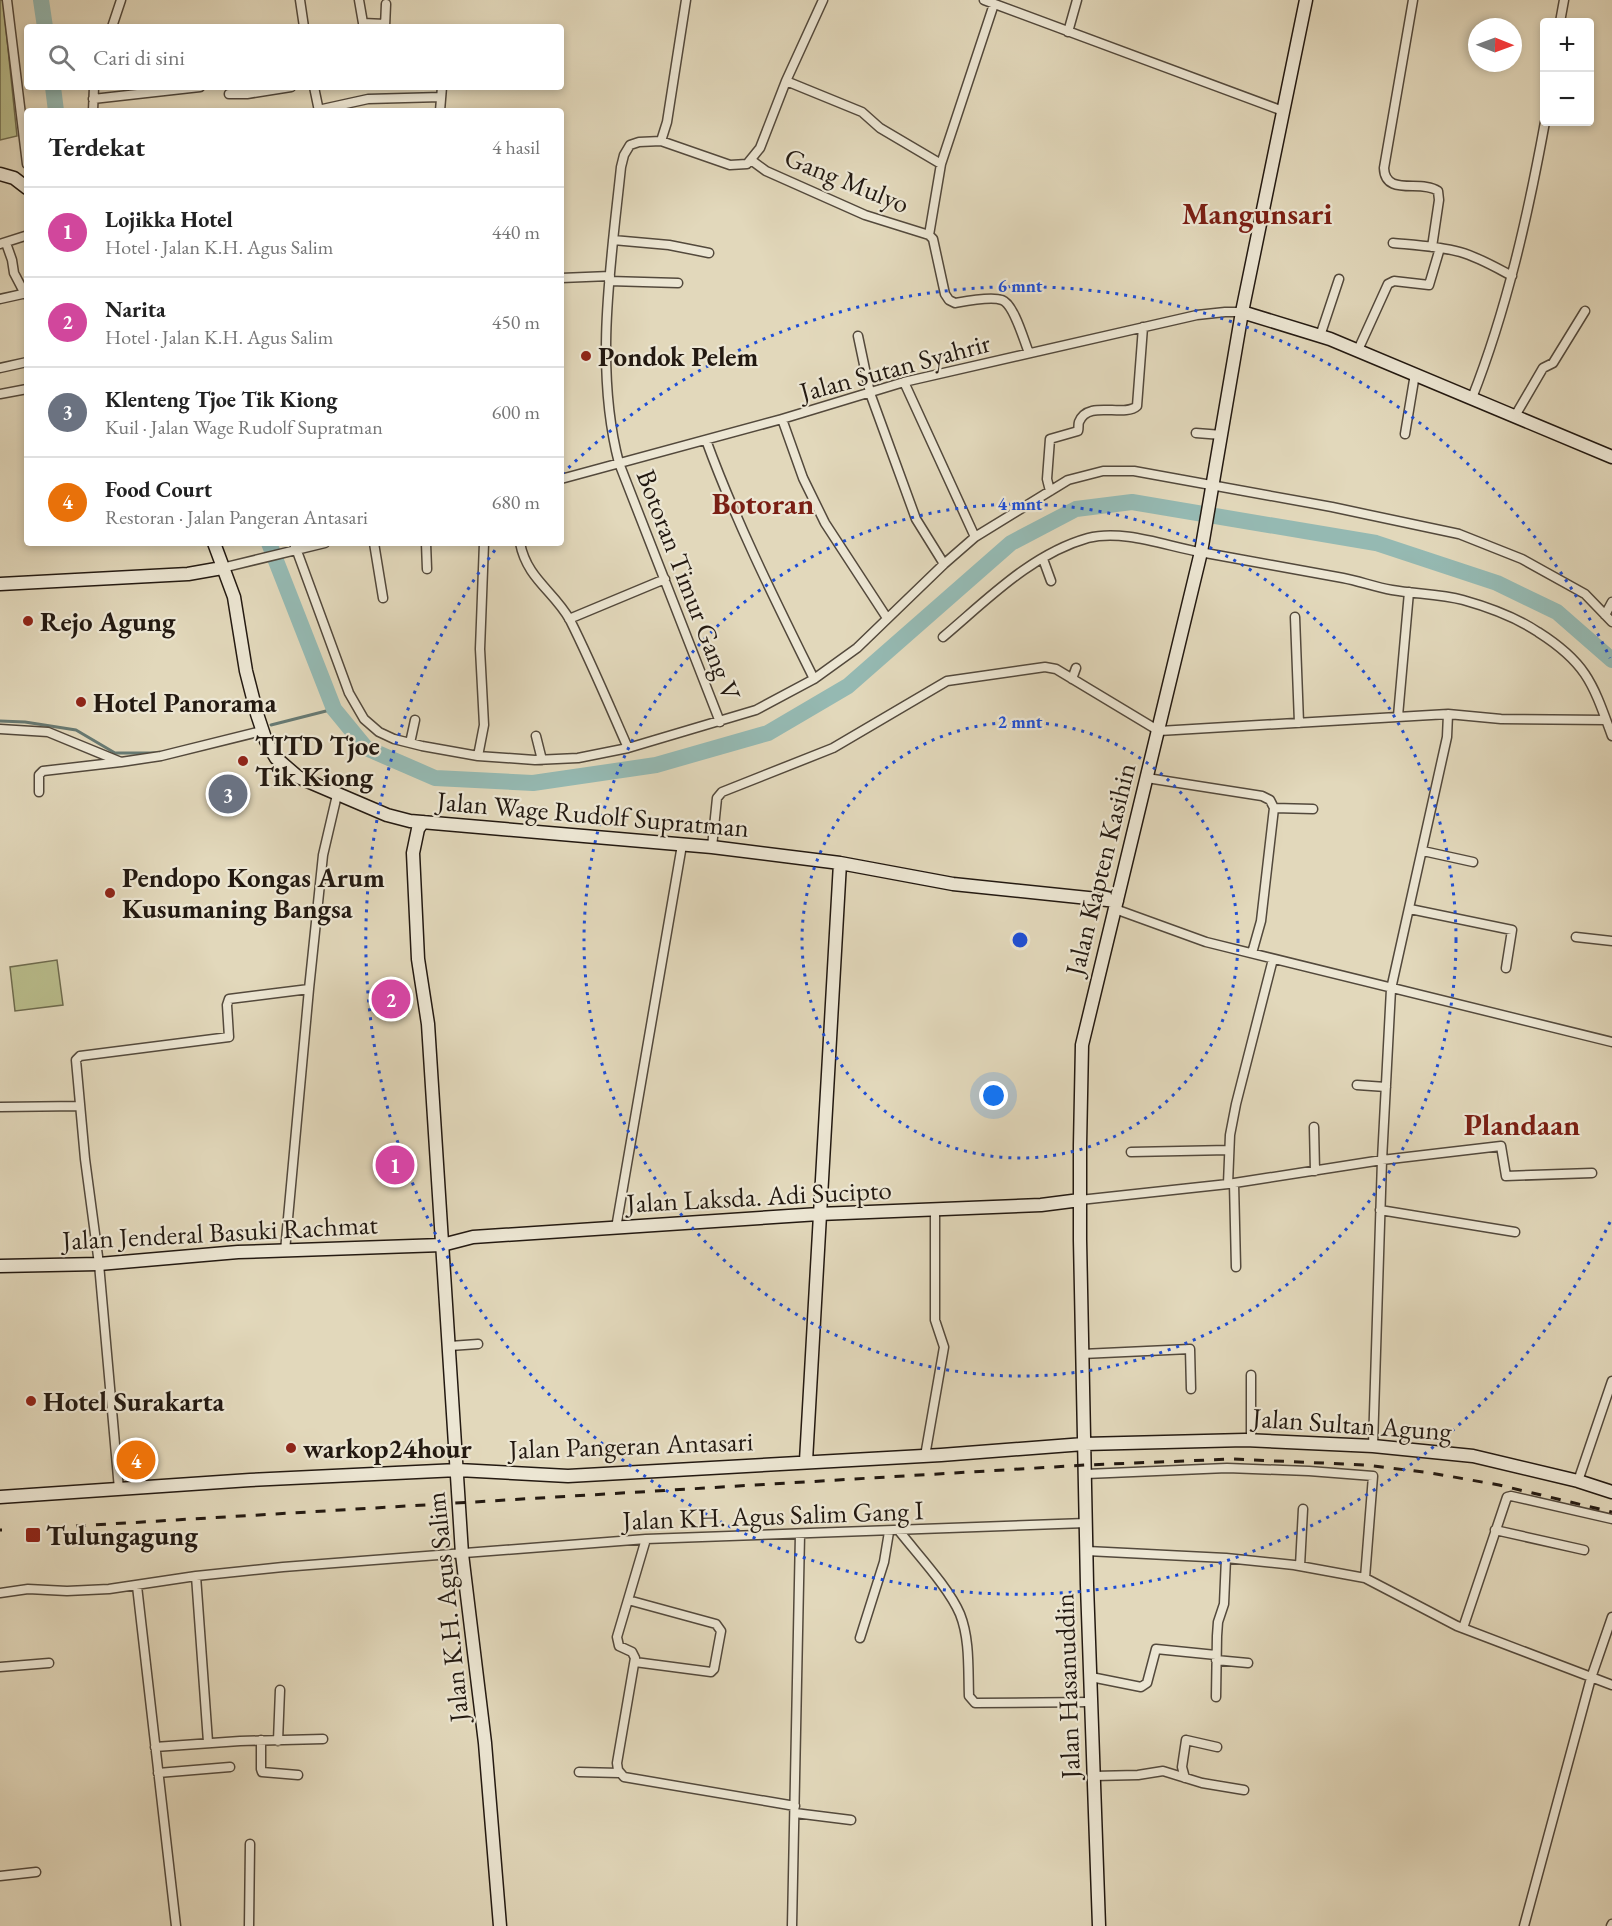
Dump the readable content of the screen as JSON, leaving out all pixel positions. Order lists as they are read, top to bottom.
{
  "streets": {
    "main road": [
      "Jalan Wage Rudolf Supratman",
      "Jalan Kapten Kasihin",
      "Jalan Laksda. Adi Sucipto",
      "Jalan Jenderal Basuki Rachmat",
      "Jalan Sultan Agung",
      "Jalan Pangeran Antasari",
      "Jalan K.H. Agus Salim",
      "Jalan Hasanuddin"
    ],
    "street": [
      "Gang Mulyo",
      "Jalan Sutan Syahrir",
      "Botoran Timur Gang V",
      "Jalan KH. Agus Salim Gang I"
    ]
  },
  "crossings": [
    ["Jalan Sutan Syahrir", "Botoran Timur Gang V"],
    ["Jalan Sutan Syahrir", "Jalan Kapten Kasihin"],
    ["Jalan Wage Rudolf Supratman", "Jalan Kapten Kasihin"],
    ["Jalan Wage Rudolf Supratman", "Jalan K.H. Agus Salim"],
    ["Jalan Kapten Kasihin", "Jalan Laksda. Adi Sucipto"],
    ["Jalan Kapten Kasihin", "Jalan Sultan Agung"],
    ["Jalan Kapten Kasihin", "Jalan Pangeran Antasari"],
    ["Jalan Kapten Kasihin", "Jalan Hasanuddin"],
    ["Jalan Laksda. Adi Sucipto", "Jalan Jenderal Basuki Rachmat"],
    ["Jalan Laksda. Adi Sucipto", "Jalan K.H. Agus Salim"],
    ["Jalan Jenderal Basuki Rachmat", "Jalan K.H. Agus Salim"],
    ["Jalan Sultan Agung", "Jalan Pangeran Antasari"],
    ["Jalan Sultan Agung", "Jalan Hasanuddin"],
    ["Jalan Pangeran Antasari", "Jalan K.H. Agus Salim"],
    ["Jalan Pangeran Antasari", "Jalan Hasanuddin"],
    ["Jalan KH. Agus Salim Gang I", "Jalan K.H. Agus Salim"],
    ["Jalan KH. Agus Salim Gang I", "Jalan Hasanuddin"]
  ],
  "districts": ["Mangunsari", "Botoran", "Plandaan"],
  "places": {
    "other": [
      "Pondok Pelem",
      "Rejo Agung",
      "Hotel Panorama",
      "TITD Tjoe Tik Kiong",
      "Pendopo Kongas Arum Kusumaning Bangsa",
      "Hotel Surakarta",
      "warkop24hour"
    ],
    "transit": ["Tulungagung"]
  },
  "north": "right",
  "page": {
    "map_buttons": ["+", "−"],
    "search": "Cari di sini",
    "heading": ["Terdekat", "4 hasil"],
    "list": [
      {
        "mark": "1",
        "name": "Lojikka Hotel",
        "note": "Hotel · Jalan K.H. Agus Salim",
        "value": "440 m"
      },
      {
        "mark": "2",
        "name": "Narita",
        "note": "Hotel · Jalan K.H. Agus Salim",
        "value": "450 m"
      },
      {
        "mark": "3",
        "name": "Klenteng Tjoe Tik Kiong",
        "note": "Kuil · Jalan Wage Rudolf Supratman",
        "value": "600 m"
      },
      {
        "mark": "4",
        "name": "Food Court",
        "note": "Restoran · Jalan Pangeran Antasari",
        "value": "680 m"
      }
    ],
    "pins": [
      "3",
      "2",
      "1",
      "4"
    ]
  },
  "rings": ["6 mnt", "4 mnt", "2 mnt"]
}
